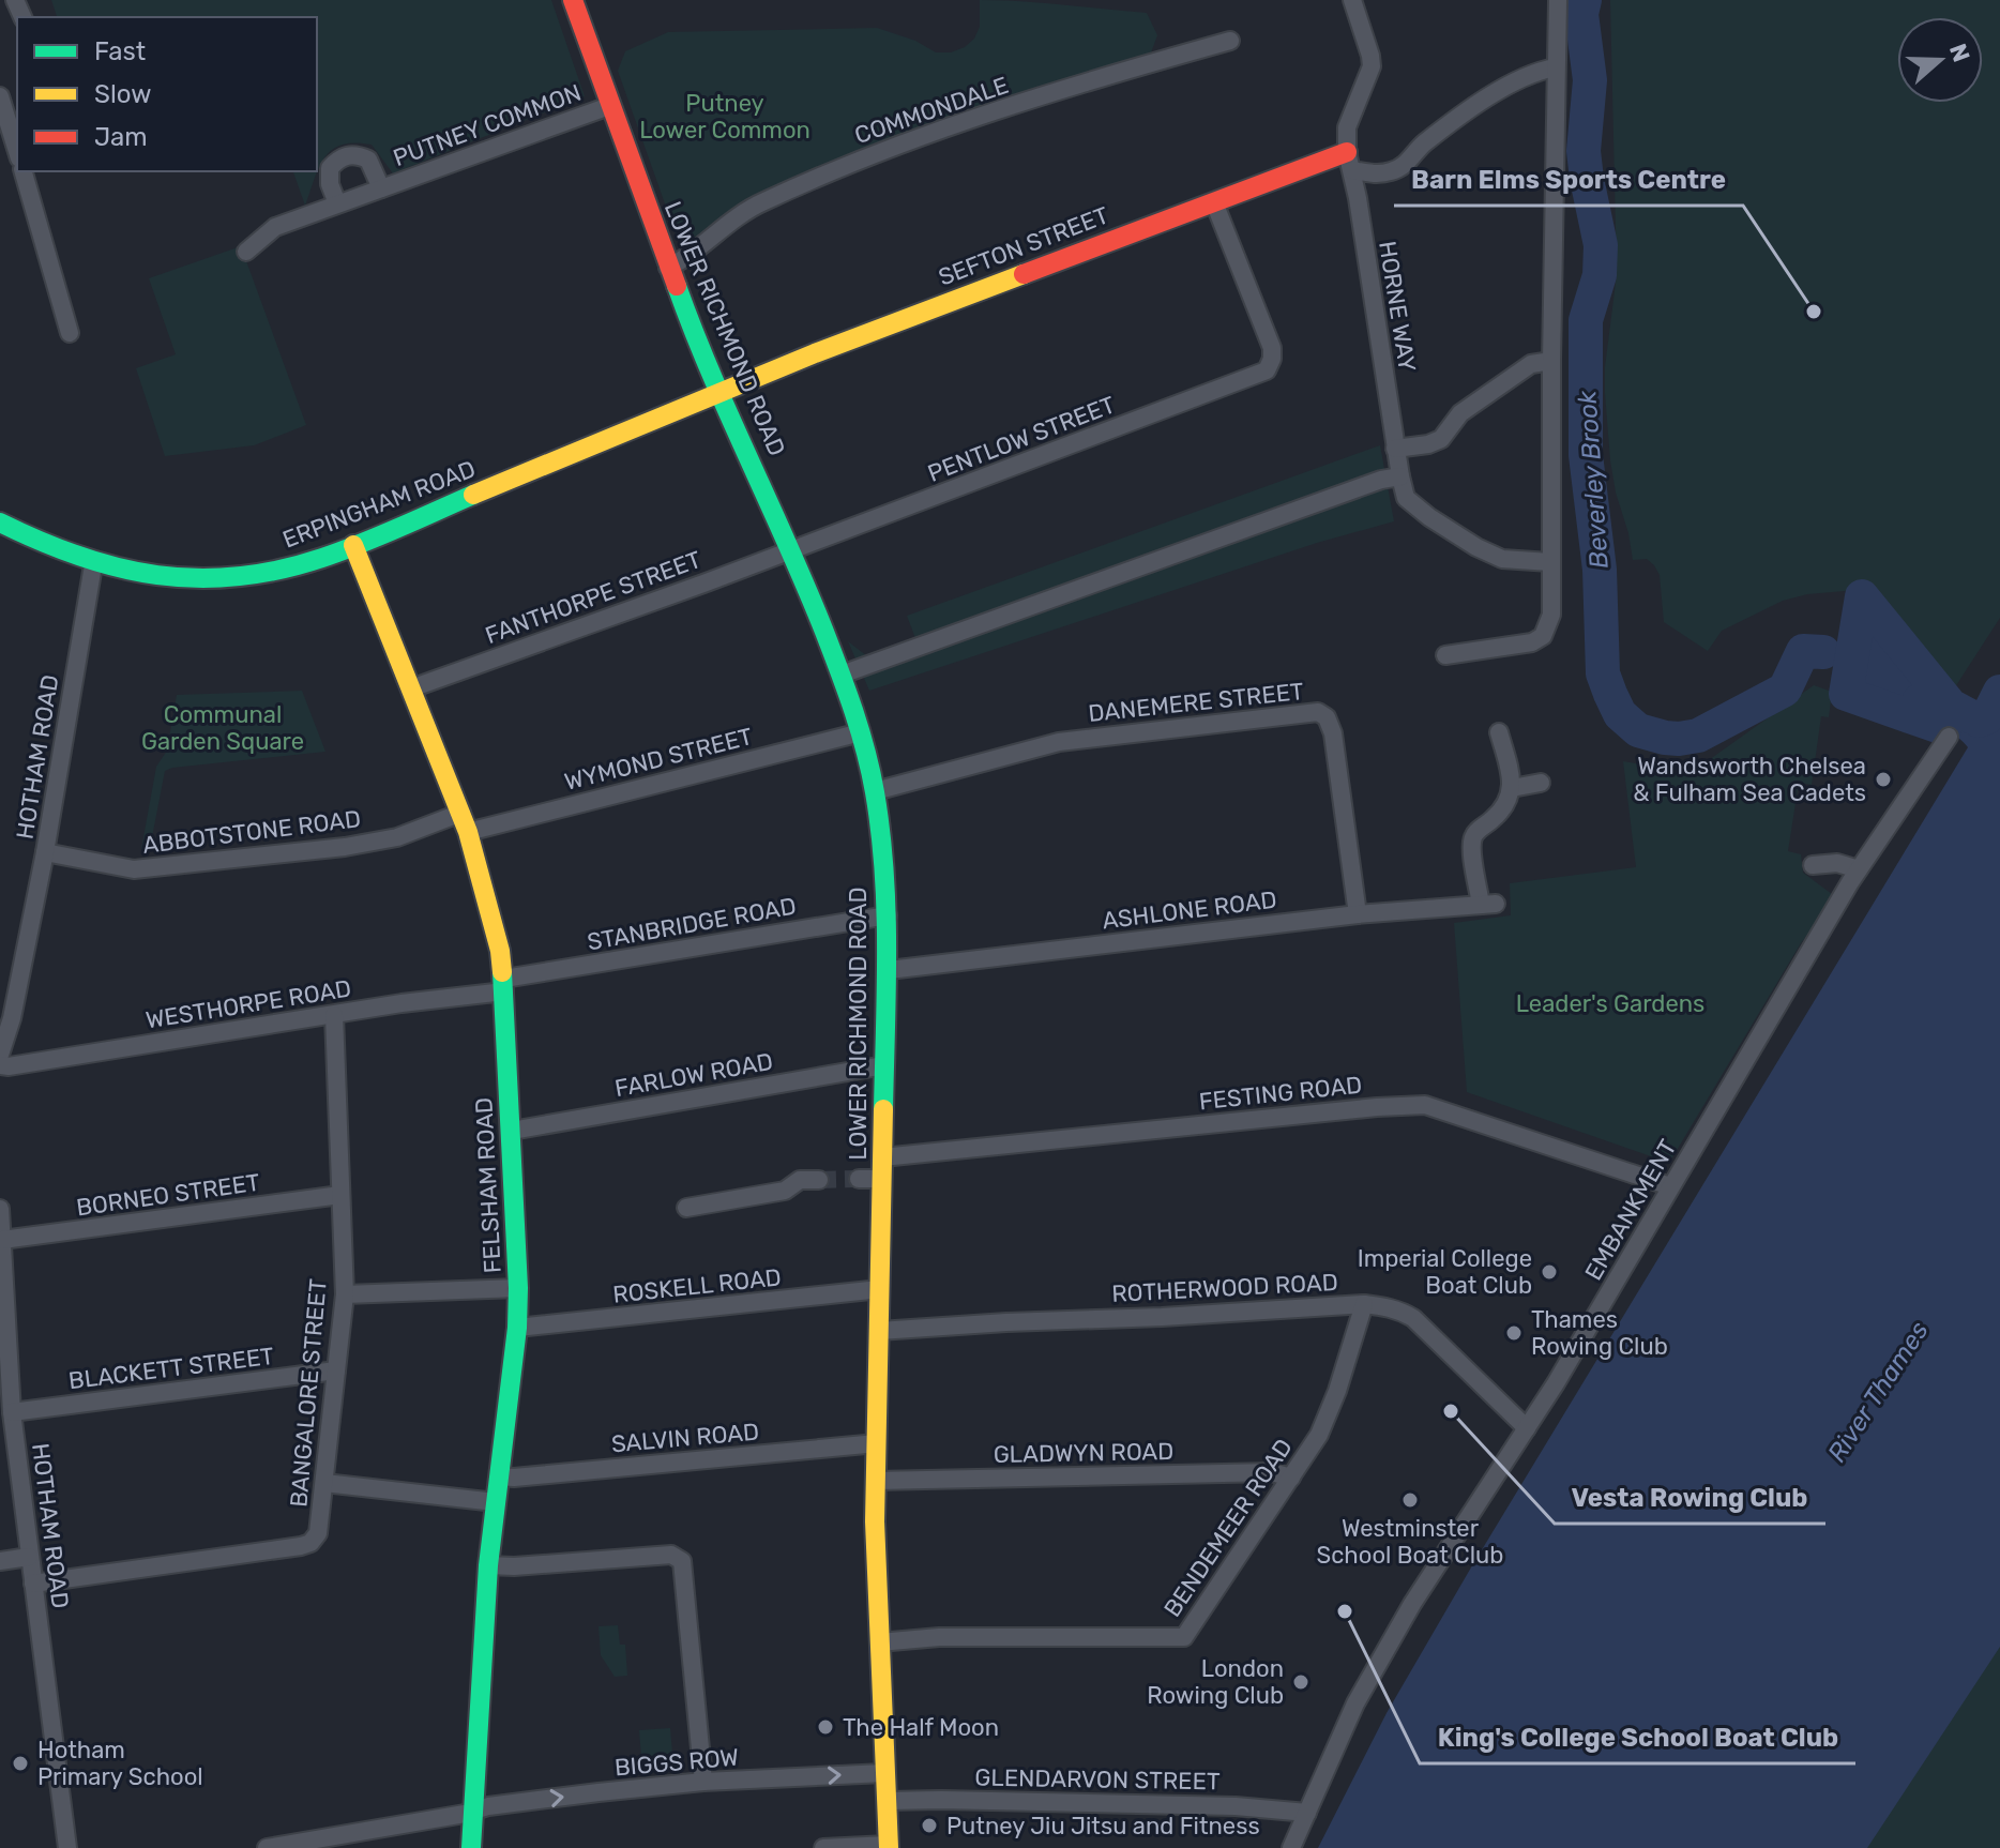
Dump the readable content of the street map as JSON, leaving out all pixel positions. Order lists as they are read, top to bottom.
{
  "streets": {
    "street": [
      "COMMONDALE",
      "PUTNEY COMMON",
      "SEFTON STREET",
      "HORNE WAY",
      "LOWER RICHMOND ROAD",
      "PENTLOW STREET",
      "ERPINGHAM ROAD",
      "FANTHORPE STREET",
      "DANEMERE STREET",
      "HOTHAM ROAD",
      "WYMOND STREET",
      "ABBOTSTONE ROAD",
      "ASHLONE ROAD",
      "STANBRIDGE ROAD",
      "WESTHORPE ROAD",
      "FARLOW ROAD",
      "FESTING ROAD",
      "FELSHAM ROAD",
      "BORNEO STREET",
      "EMBANKMENT",
      "ROSKELL ROAD",
      "ROTHERWOOD ROAD",
      "BLACKETT STREET",
      "BANGALORE STREET",
      "SALVIN ROAD",
      "GLADWYN ROAD",
      "BENDEMEER ROAD",
      "BIGGS ROW",
      "GLENDARVON STREET"
    ]
  },
  "crossings": [
    ["COMMONDALE", "LOWER RICHMOND ROAD"],
    ["PUTNEY COMMON", "LOWER RICHMOND ROAD"],
    ["SEFTON STREET", "HORNE WAY"],
    ["SEFTON STREET", "LOWER RICHMOND ROAD"],
    ["SEFTON STREET", "PENTLOW STREET"],
    ["SEFTON STREET", "ERPINGHAM ROAD"],
    ["LOWER RICHMOND ROAD", "PENTLOW STREET"],
    ["LOWER RICHMOND ROAD", "ERPINGHAM ROAD"],
    ["LOWER RICHMOND ROAD", "FANTHORPE STREET"],
    ["LOWER RICHMOND ROAD", "DANEMERE STREET"],
    ["LOWER RICHMOND ROAD", "WYMOND STREET"],
    ["LOWER RICHMOND ROAD", "ASHLONE ROAD"],
    ["LOWER RICHMOND ROAD", "STANBRIDGE ROAD"],
    ["LOWER RICHMOND ROAD", "FARLOW ROAD"],
    ["LOWER RICHMOND ROAD", "FESTING ROAD"],
    ["LOWER RICHMOND ROAD", "ROSKELL ROAD"],
    ["LOWER RICHMOND ROAD", "ROTHERWOOD ROAD"],
    ["LOWER RICHMOND ROAD", "SALVIN ROAD"],
    ["LOWER RICHMOND ROAD", "GLADWYN ROAD"],
    ["LOWER RICHMOND ROAD", "BENDEMEER ROAD"],
    ["LOWER RICHMOND ROAD", "BIGGS ROW"],
    ["LOWER RICHMOND ROAD", "GLENDARVON STREET"],
    ["PENTLOW STREET", "FANTHORPE STREET"],
    ["ERPINGHAM ROAD", "HOTHAM ROAD"],
    ["ERPINGHAM ROAD", "FELSHAM ROAD"],
    ["FANTHORPE STREET", "FELSHAM ROAD"],
    ["DANEMERE STREET", "ASHLONE ROAD"],
    ["HOTHAM ROAD", "ABBOTSTONE ROAD"],
    ["HOTHAM ROAD", "BORNEO STREET"],
    ["HOTHAM ROAD", "BLACKETT STREET"],
    ["HOTHAM ROAD", "BANGALORE STREET"],
    ["WYMOND STREET", "ABBOTSTONE ROAD"],
    ["WYMOND STREET", "FELSHAM ROAD"],
    ["ABBOTSTONE ROAD", "FELSHAM ROAD"],
    ["STANBRIDGE ROAD", "WESTHORPE ROAD"],
    ["STANBRIDGE ROAD", "FELSHAM ROAD"],
    ["WESTHORPE ROAD", "FELSHAM ROAD"],
    ["WESTHORPE ROAD", "BANGALORE STREET"],
    ["FARLOW ROAD", "FELSHAM ROAD"],
    ["FESTING ROAD", "EMBANKMENT"],
    ["FELSHAM ROAD", "ROSKELL ROAD"],
    ["FELSHAM ROAD", "SALVIN ROAD"],
    ["FELSHAM ROAD", "BIGGS ROW"],
    ["BORNEO STREET", "BANGALORE STREET"],
    ["EMBANKMENT", "ROTHERWOOD ROAD"],
    ["EMBANKMENT", "GLENDARVON STREET"],
    ["ROTHERWOOD ROAD", "BENDEMEER ROAD"],
    ["BLACKETT STREET", "BANGALORE STREET"],
    ["GLADWYN ROAD", "BENDEMEER ROAD"]
  ],
  "one_way": ["BIGGS ROW"],
  "water": ["Beverley Brook", "River Thames"],
  "parks": ["Putney Lower Common", "Communal Garden Square", "Leader's Gardens"],
  "places": [
    "Barn Elms Sports Centre",
    "Wandsworth Chelsea & Fulham Sea Cadets",
    "Imperial College Boat Club",
    "Thames Rowing Club",
    "Vesta Rowing Club",
    "Westminster School Boat Club",
    "King's College School Boat Club",
    "London Rowing Club",
    "The Half Moon",
    "Hotham Primary School",
    "Putney Jiu Jitsu and Fitness"
  ],
  "legend": ["Fast", "Slow", "Jam"],
  "north": "right"
}
